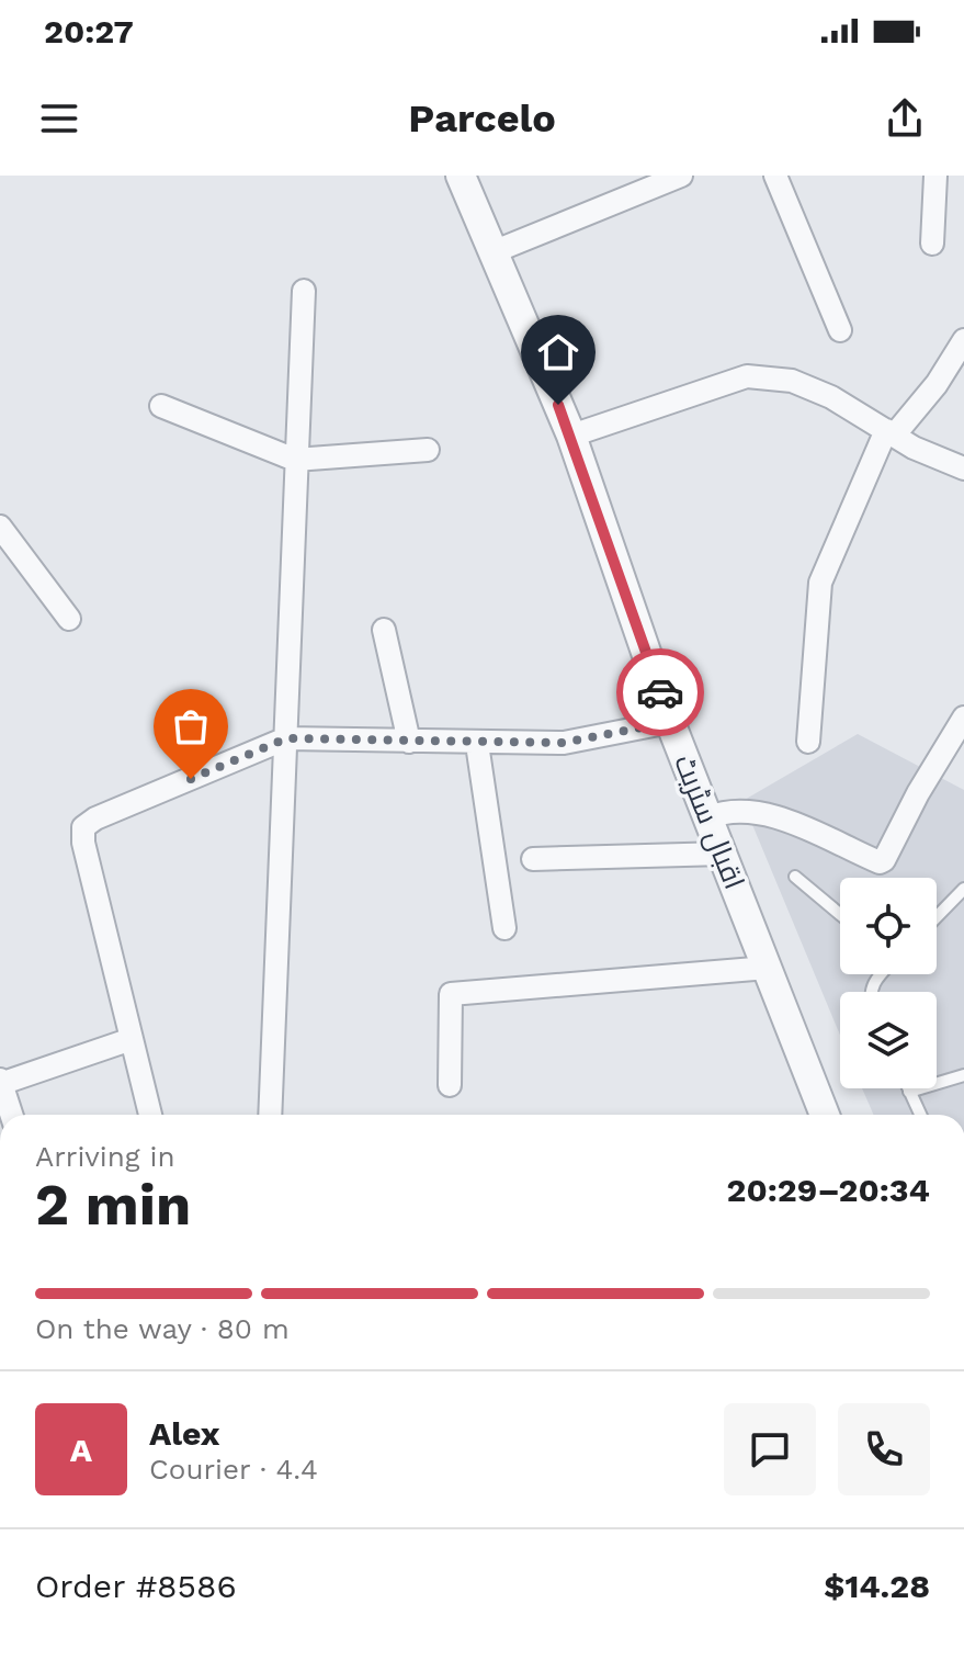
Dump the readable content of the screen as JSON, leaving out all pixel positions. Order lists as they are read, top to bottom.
{
  "streets": {
    "street": ["اقبال سٹریٹ"]
  },
  "page": {
    "status": "20:27",
    "header": "Parcelo",
    "heading": ["2 min", "Arriving in", "20:29–20:34"],
    "panel": [
      "Alex",
      "Courier · 4.4",
      "Order #8586",
      "$14.28"
    ],
    "bar": "On the way · 80 m",
    "round": "A"
  }
}
